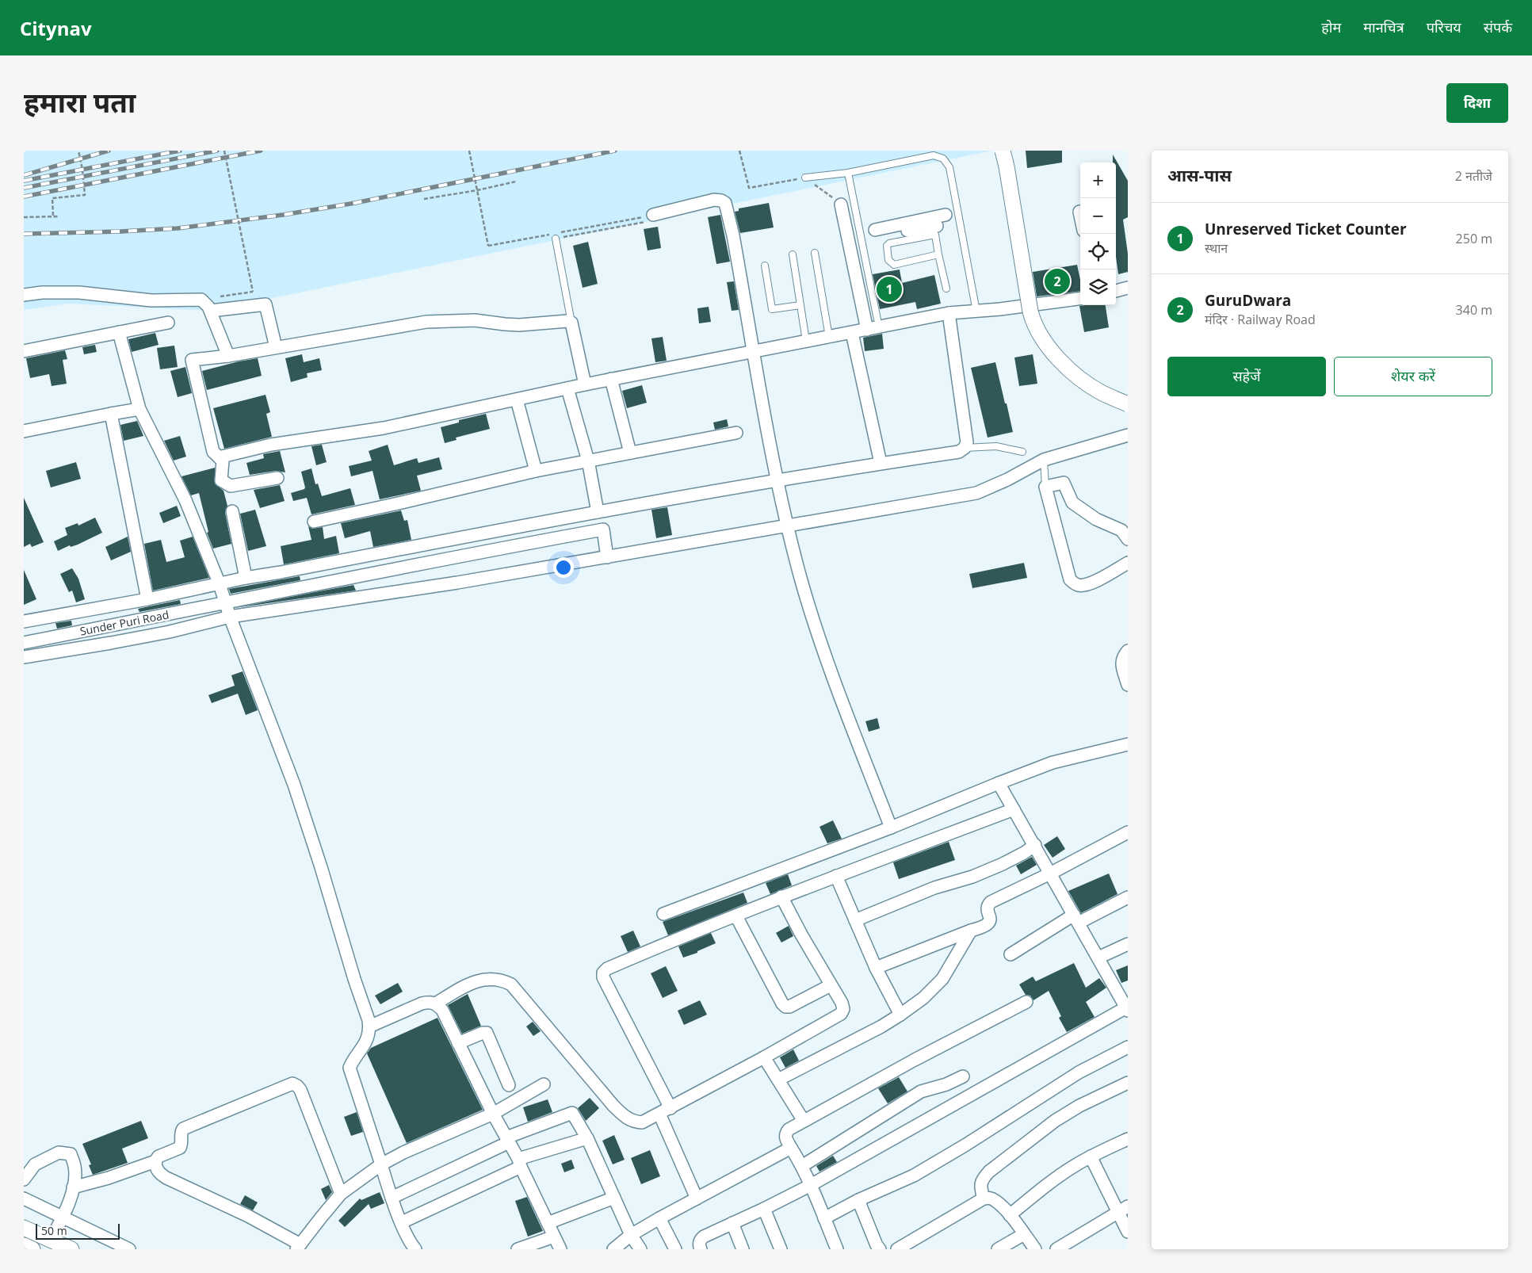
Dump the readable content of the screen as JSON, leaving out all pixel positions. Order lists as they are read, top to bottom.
{
  "streets": {
    "street": ["Sunder Puri Road"]
  },
  "scale_bar": "50 m",
  "page": {
    "header": "Citynav",
    "nav": [
      "होम",
      "मानचित्र",
      "परिचय",
      "संपर्क"
    ],
    "title": "हमारा पता",
    "buttons": [
      "दिशा",
      ["सहेजें", "शेयर करें"]
    ],
    "heading": ["आस-पास", "2 नतीजे"],
    "map_buttons": ["+", "−"],
    "list": [
      {
        "mark": "1",
        "name": "Unreserved Ticket Counter",
        "note": "स्थान",
        "value": "250 m"
      },
      {
        "mark": "2",
        "name": "GuruDwara",
        "note": "मंदिर · Railway Road",
        "value": "340 m"
      }
    ],
    "pins": ["2", "1"],
    "scale": "50 m"
  }
}
